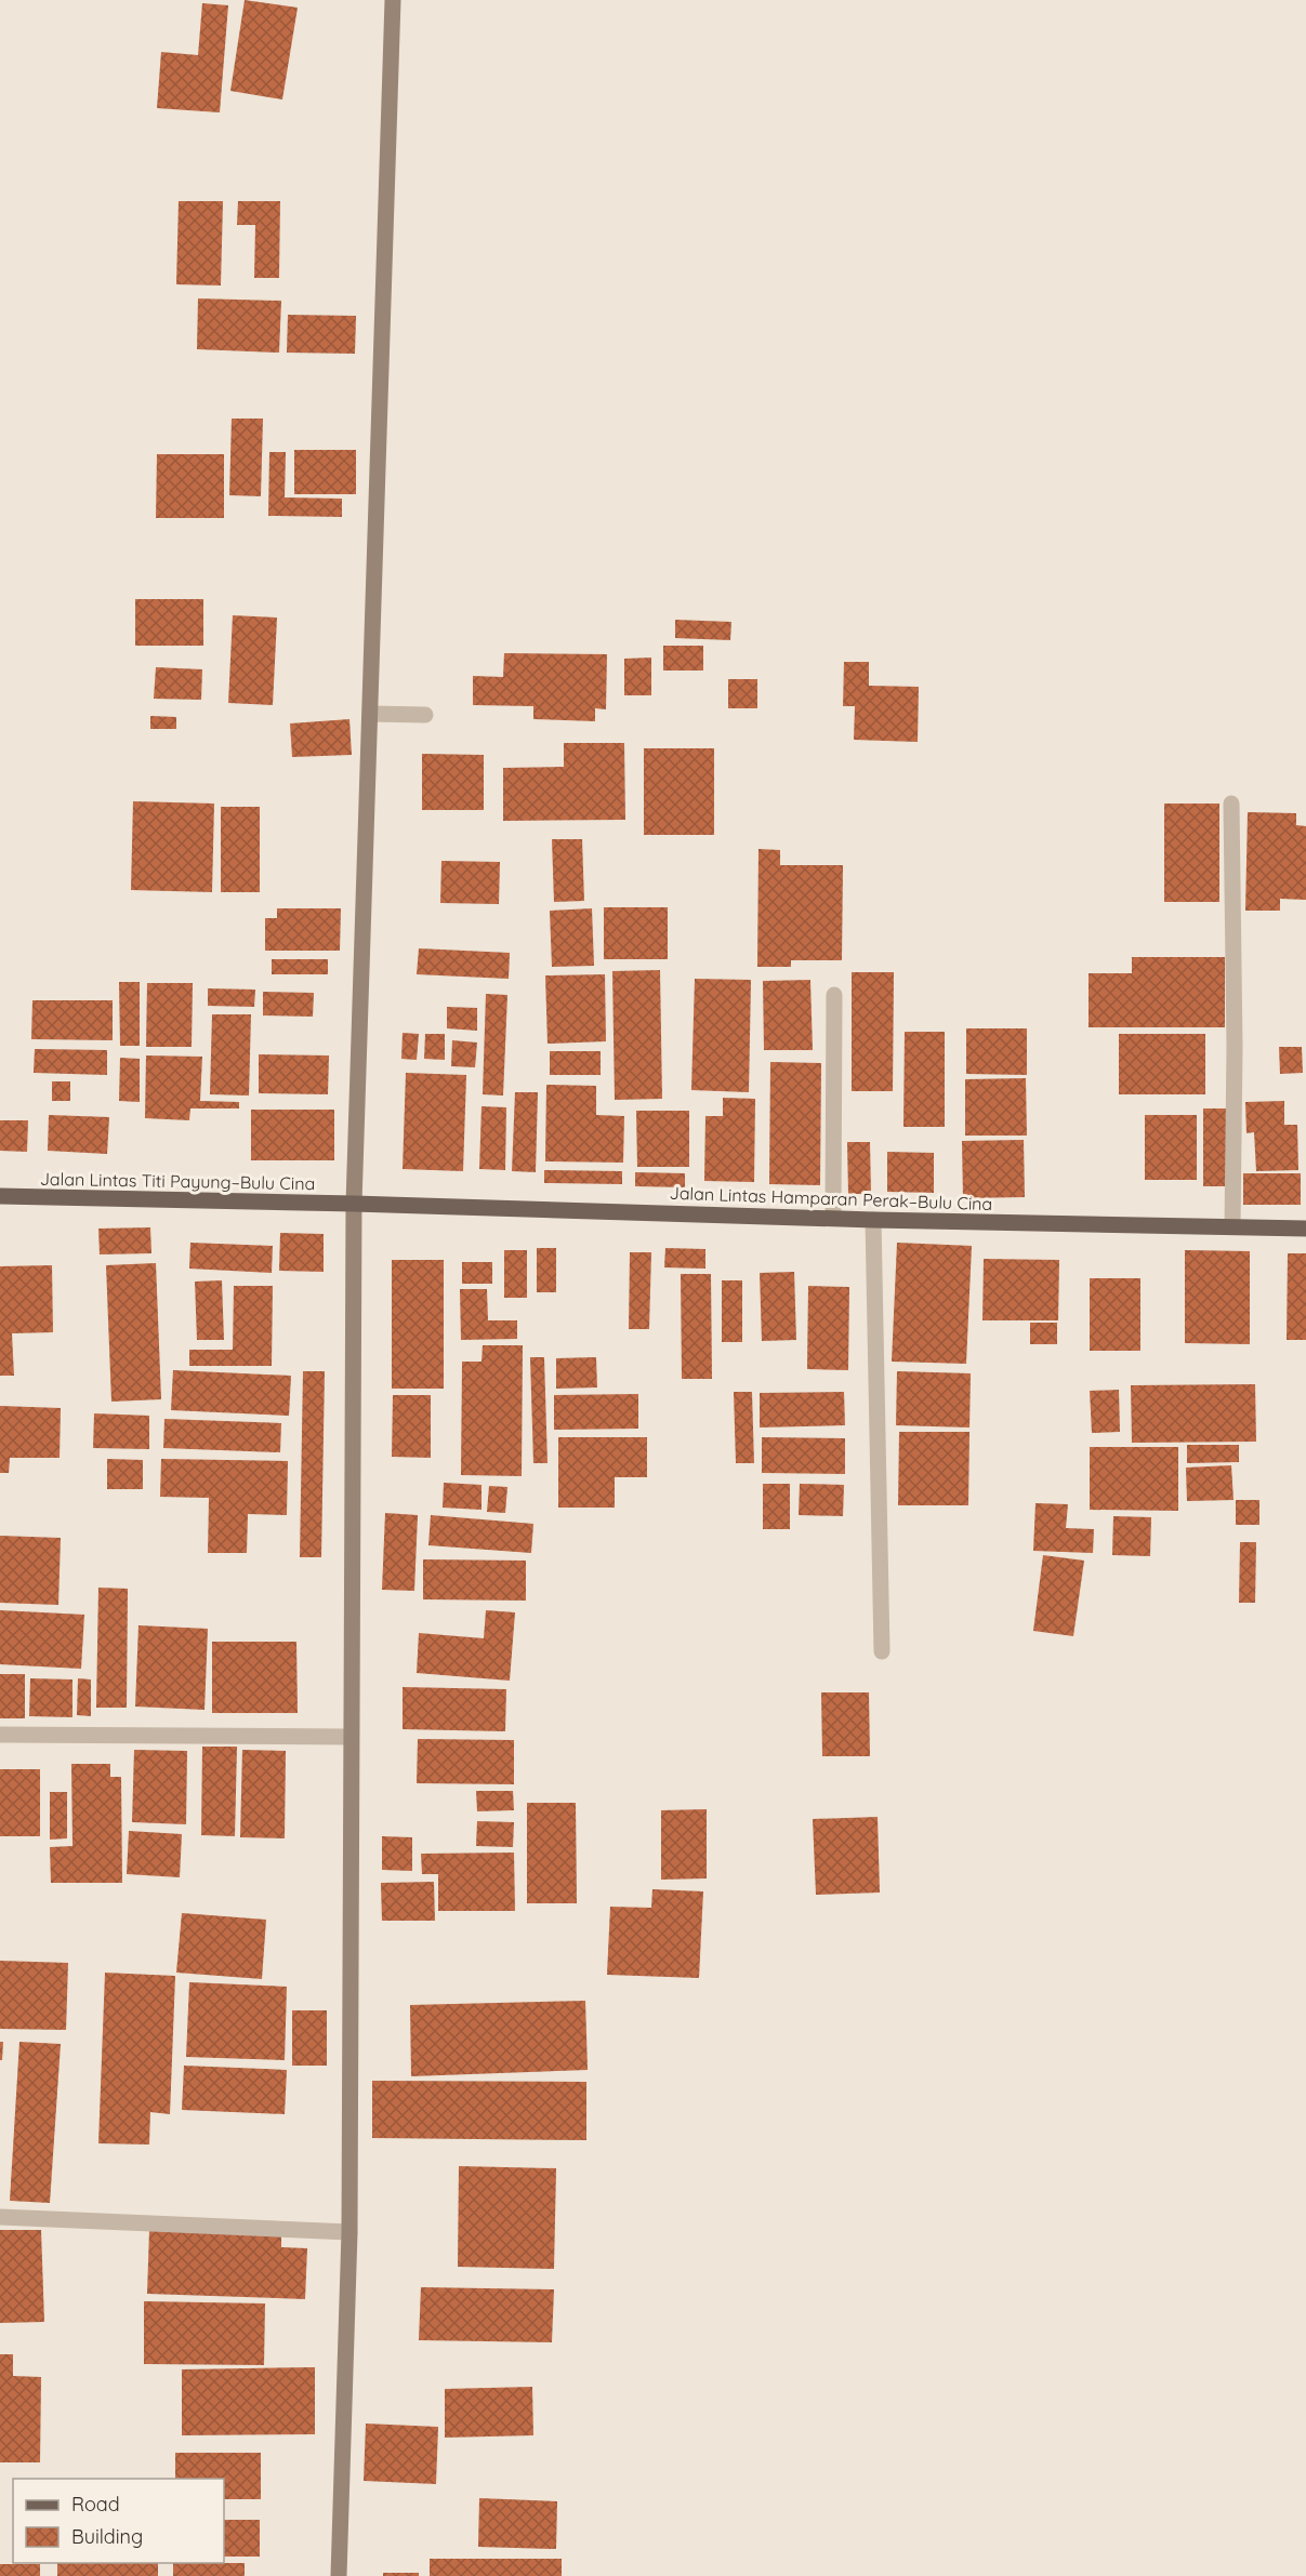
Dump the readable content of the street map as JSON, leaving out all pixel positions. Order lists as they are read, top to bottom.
{
  "streets": {
    "main road": ["Jalan Lintas Titi Payung–Bulu Cina", "Jalan Lintas Hamparan Perak–Bulu Cina"]
  },
  "crossings": [
    ["Jalan Lintas Titi Payung–Bulu Cina", "Jalan Lintas Hamparan Perak–Bulu Cina"]
  ],
  "legend": ["Road", "Building"]
}
